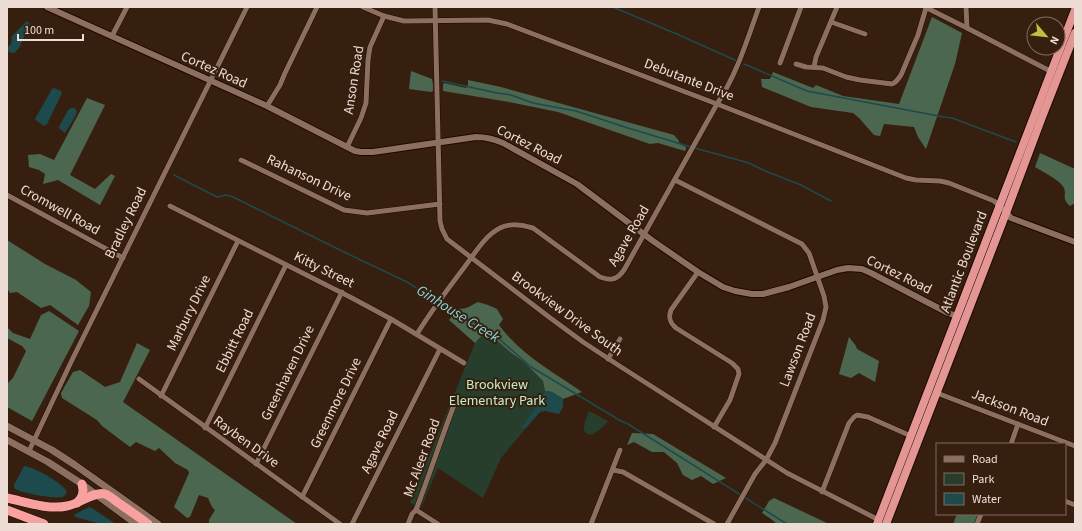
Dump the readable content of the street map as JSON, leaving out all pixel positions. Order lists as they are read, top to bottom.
{
  "streets": {
    "highway": ["Atlantic Boulevard"],
    "street": [
      "Cortez Road",
      "Anson Road",
      "Debutante Drive",
      "Rahanson Drive",
      "Cromwell Road",
      "Bradley Road",
      "Agave Road",
      "Kitty Street",
      "Marbury Drive",
      "Brookview Drive South",
      "Ebbitt Road",
      "Lawson Road",
      "Greenhaven Drive",
      "Greenmore Drive",
      "Jackson Road",
      "Rayben Drive",
      "Mc Aleer Road"
    ]
  },
  "crossings": [
    ["Cortez Road", "Anson Road"],
    ["Cortez Road", "Bradley Road"],
    ["Cortez Road", "Agave Road"],
    ["Cortez Road", "Atlantic Boulevard"],
    ["Cortez Road", "Brookview Drive South"],
    ["Cortez Road", "Lawson Road"],
    ["Anson Road", "Debutante Drive"],
    ["Debutante Drive", "Agave Road"],
    ["Debutante Drive", "Atlantic Boulevard"],
    ["Debutante Drive", "Brookview Drive South"],
    ["Rahanson Drive", "Brookview Drive South"],
    ["Cromwell Road", "Bradley Road"],
    ["Agave Road", "Kitty Street"],
    ["Agave Road", "Brookview Drive South"],
    ["Agave Road", "Lawson Road"],
    ["Atlantic Boulevard", "Brookview Drive South"],
    ["Atlantic Boulevard", "Jackson Road"],
    ["Kitty Street", "Marbury Drive"],
    ["Kitty Street", "Ebbitt Road"],
    ["Kitty Street", "Greenhaven Drive"],
    ["Kitty Street", "Greenmore Drive"],
    ["Marbury Drive", "Rayben Drive"],
    ["Brookview Drive South", "Lawson Road"],
    ["Ebbitt Road", "Rayben Drive"],
    ["Greenhaven Drive", "Rayben Drive"],
    ["Greenmore Drive", "Rayben Drive"]
  ],
  "water": ["Ginhouse Creek"],
  "parks": ["Brookview Elementary Park"],
  "legend": ["Road", "Park", "Water"],
  "scale_bar": "100 m",
  "north": "bottom right"
}
